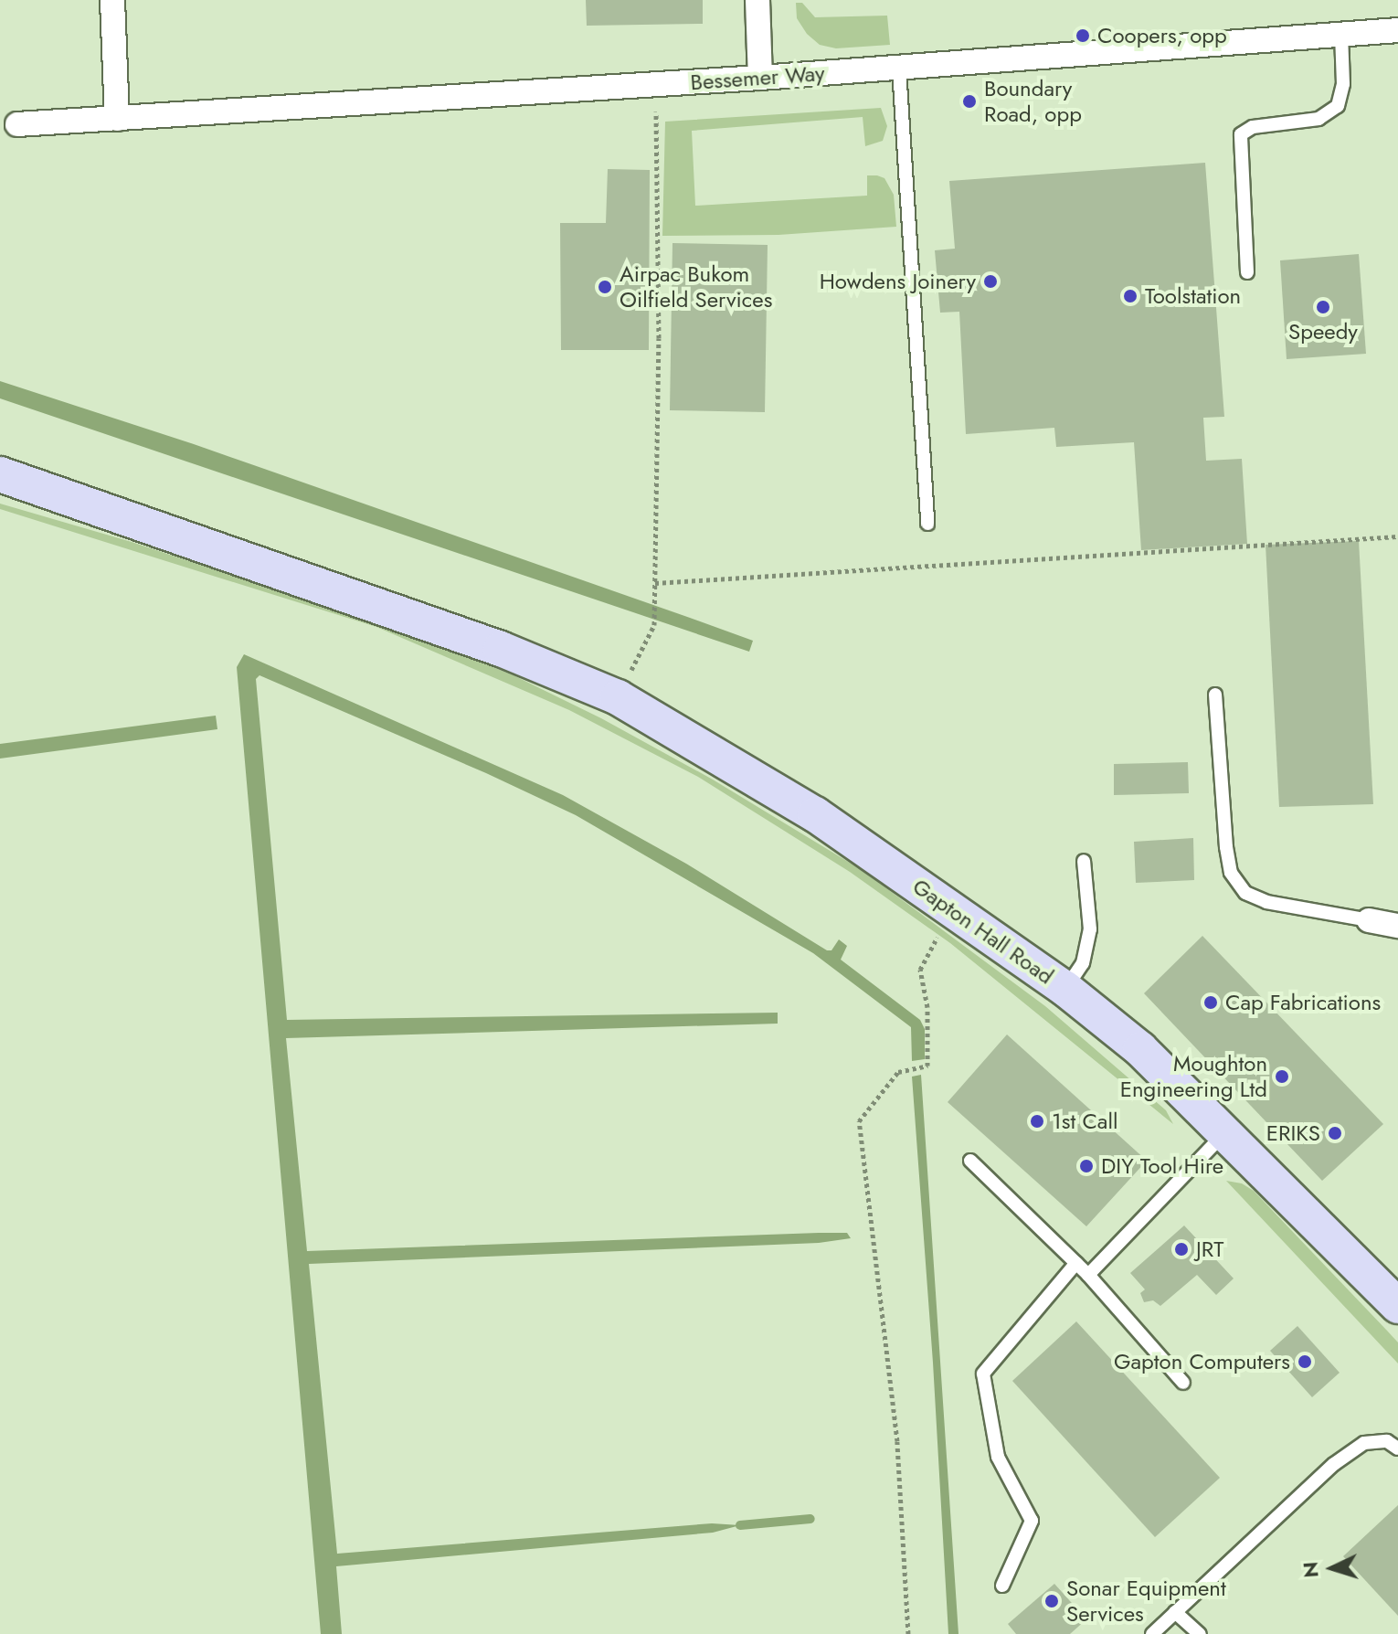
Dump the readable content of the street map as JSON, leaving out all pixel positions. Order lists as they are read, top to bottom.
{
  "streets": {
    "street": ["Bessemer Way", "Gapton Hall Road"]
  },
  "places": [
    "Coopers, opp",
    "Boundary Road, opp",
    "Howdens Joinery",
    "Airpac Bukom Oilfield Services",
    "Toolstation",
    "Speedy",
    "Cap Fabrications",
    "Moughton Engineering Ltd",
    "1st Call",
    "ERIKS",
    "DIY Tool Hire",
    "JRT",
    "Gapton Computers",
    "Sonar Equipment Services"
  ],
  "north": "left"
}
